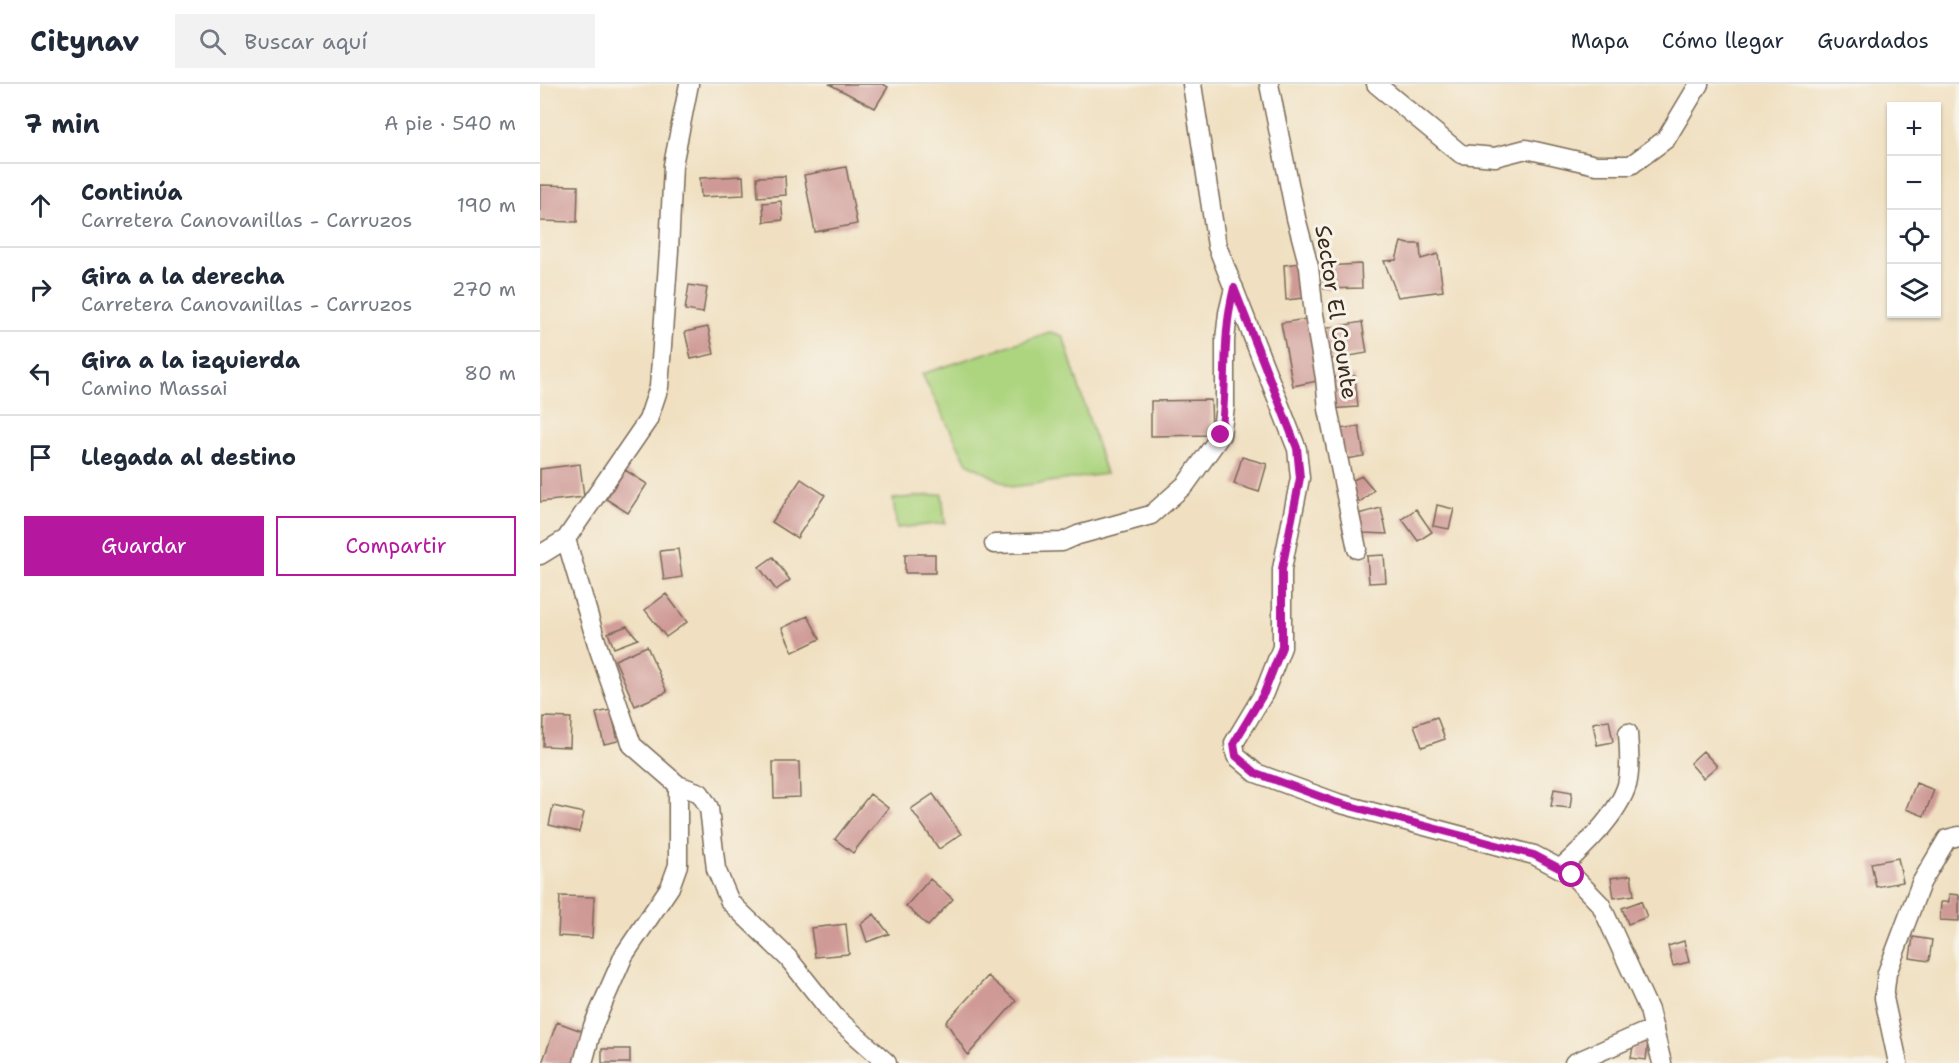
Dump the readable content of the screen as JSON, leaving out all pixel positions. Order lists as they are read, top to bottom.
{
  "streets": {
    "street": ["Sector El Counte"]
  },
  "page": {
    "header": "Citynav",
    "search": "Buscar aquí",
    "nav": ["Mapa", "Cómo llegar", "Guardados"],
    "heading": ["7 min", "A pie · 540 m"],
    "map_buttons": ["+", "−"],
    "list": [
      ["Continúa", "Carretera Canovanillas - Carruzos", "190 m"],
      ["Gira a la derecha", "Carretera Canovanillas - Carruzos", "270 m"],
      ["Gira a la izquierda", "Camino Massai", "80 m"],
      "Llegada al destino"
    ],
    "buttons": ["Guardar", "Compartir"]
  }
}
